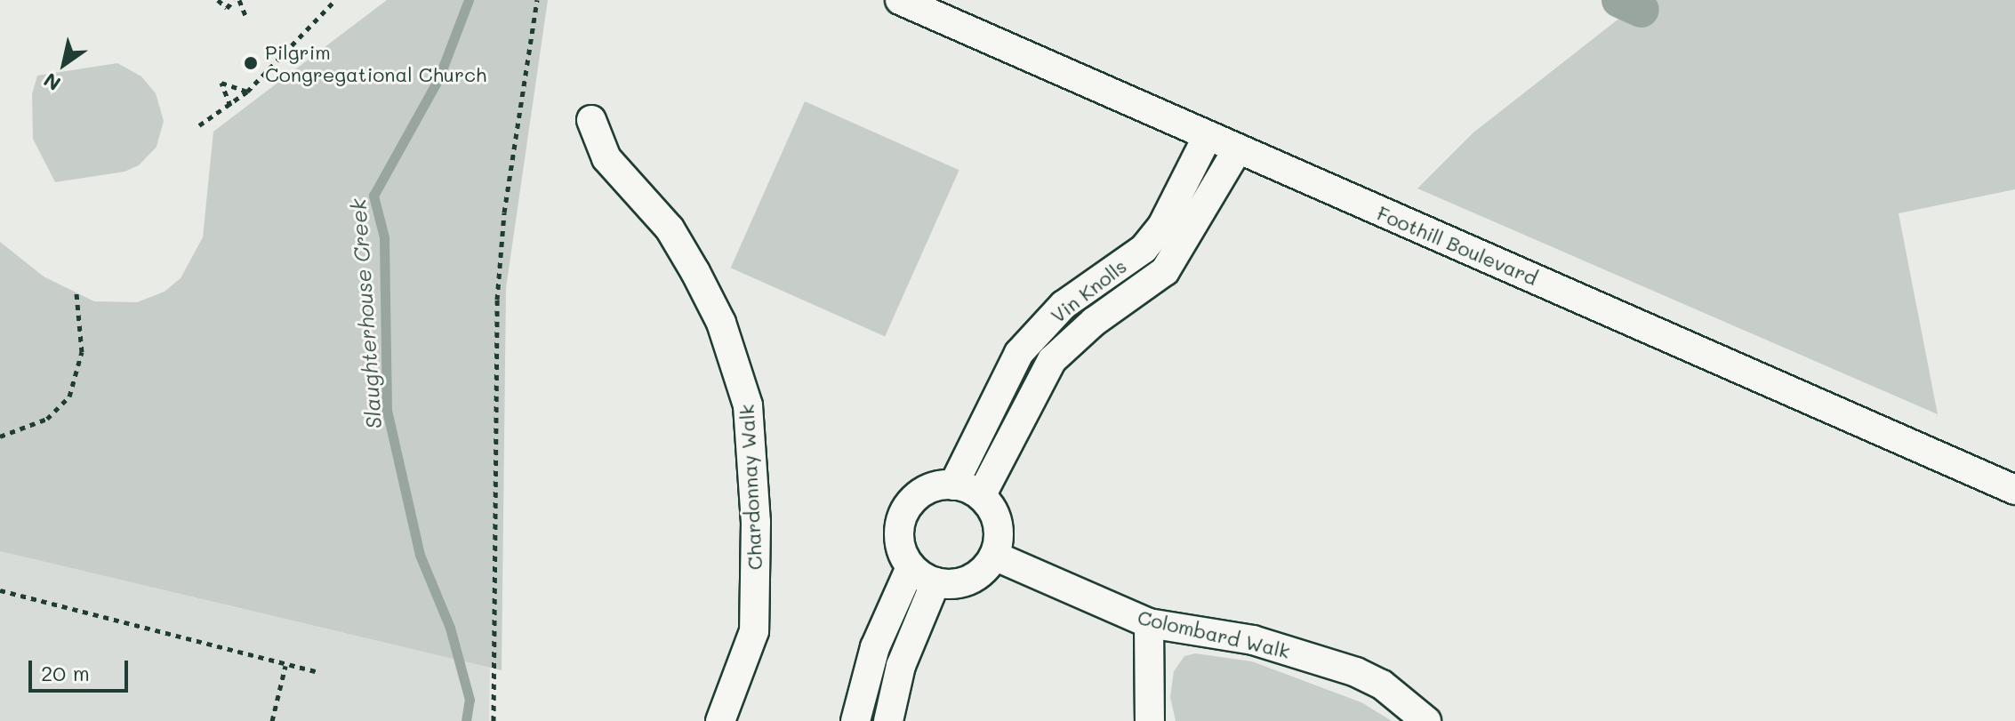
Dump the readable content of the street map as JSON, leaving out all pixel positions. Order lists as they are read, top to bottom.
{
  "streets": {
    "street": [
      "Foothill Boulevard",
      "Vin Knolls",
      "Chardonnay Walk",
      "Colombard Walk"
    ]
  },
  "crossings": [
    ["Foothill Boulevard", "Vin Knolls"],
    ["Vin Knolls", "Colombard Walk"]
  ],
  "water": ["Slaughterhouse Creek"],
  "places": ["Pilgrim Congregational Church"],
  "scale_bar": "20 m",
  "north": "bottom left"
}
